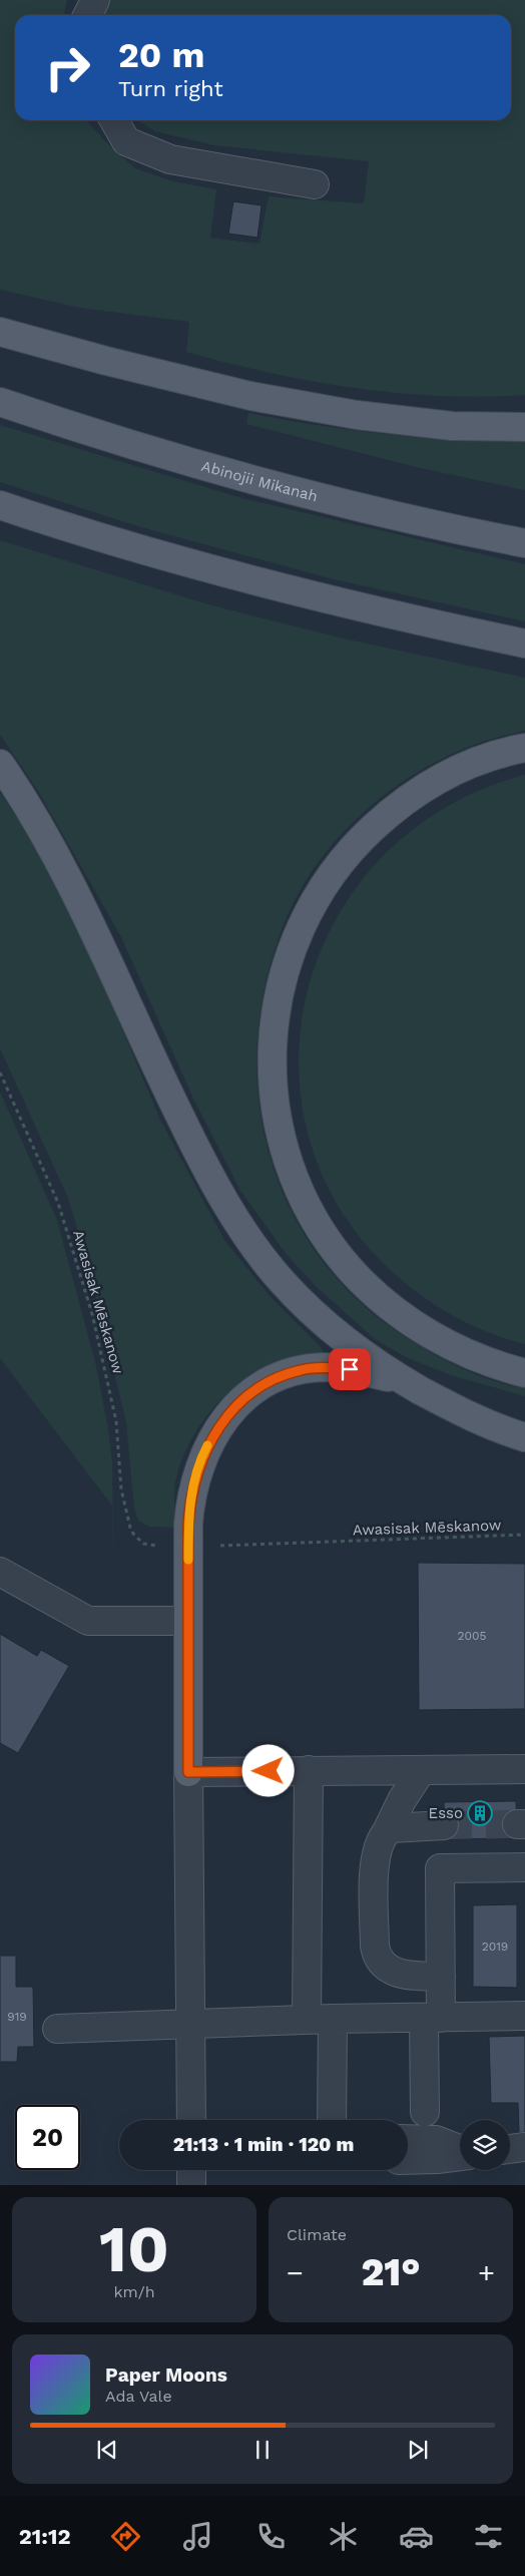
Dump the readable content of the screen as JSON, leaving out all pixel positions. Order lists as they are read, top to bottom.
{
  "streets": {
    "main road": ["Abinojii Mikanah"],
    "path": ["Awasisak Mēskanow"]
  },
  "places": {
    "building": ["Esso"]
  },
  "house_numbers": ["2005", "2019", "919"],
  "page": {
    "turn": ["20 m", "Turn right"],
    "limit": "20",
    "trip": "21:13 · 1 min · 120 m",
    "tile": [
      ["10", "km/h"],
      "Climate"
    ],
    "heat": ["−", "21°", "+"],
    "song": ["Paper Moons", "Ada Vale"],
    "tabs": "21:12"
  }
}
